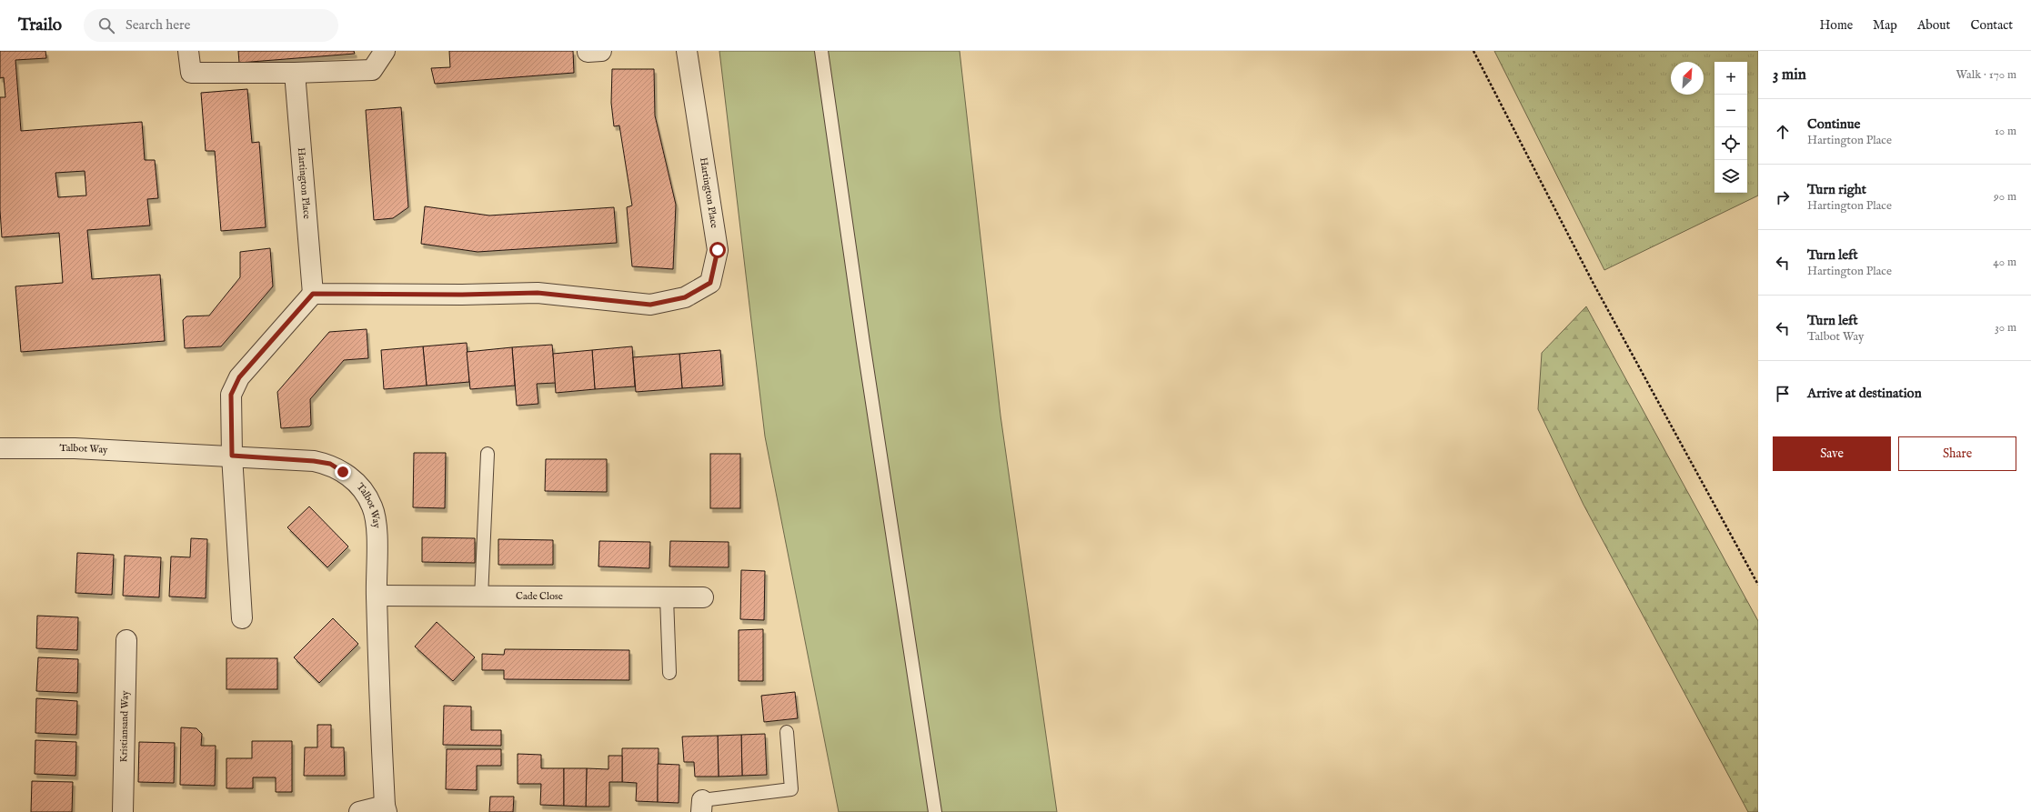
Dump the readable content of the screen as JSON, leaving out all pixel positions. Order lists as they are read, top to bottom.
{
  "streets": {
    "street": [
      "Hartington Place",
      "Talbot Way",
      "Cade Close",
      "Kristiansand Way"
    ]
  },
  "crossings": [
    ["Talbot Way", "Cade Close"]
  ],
  "north": "top right",
  "page": {
    "header": "Trailo",
    "search": "Search here",
    "nav": [
      "Home",
      "Map",
      "About",
      "Contact"
    ],
    "heading": ["3 min", "Walk · 170 m"],
    "map_buttons": ["+", "−"],
    "list": [
      ["Continue", "Hartington Place", "10 m"],
      ["Turn right", "Hartington Place", "90 m"],
      ["Turn left", "Hartington Place", "40 m"],
      ["Turn left", "Talbot Way", "30 m"],
      "Arrive at destination"
    ],
    "buttons": ["Save", "Share"]
  }
}
